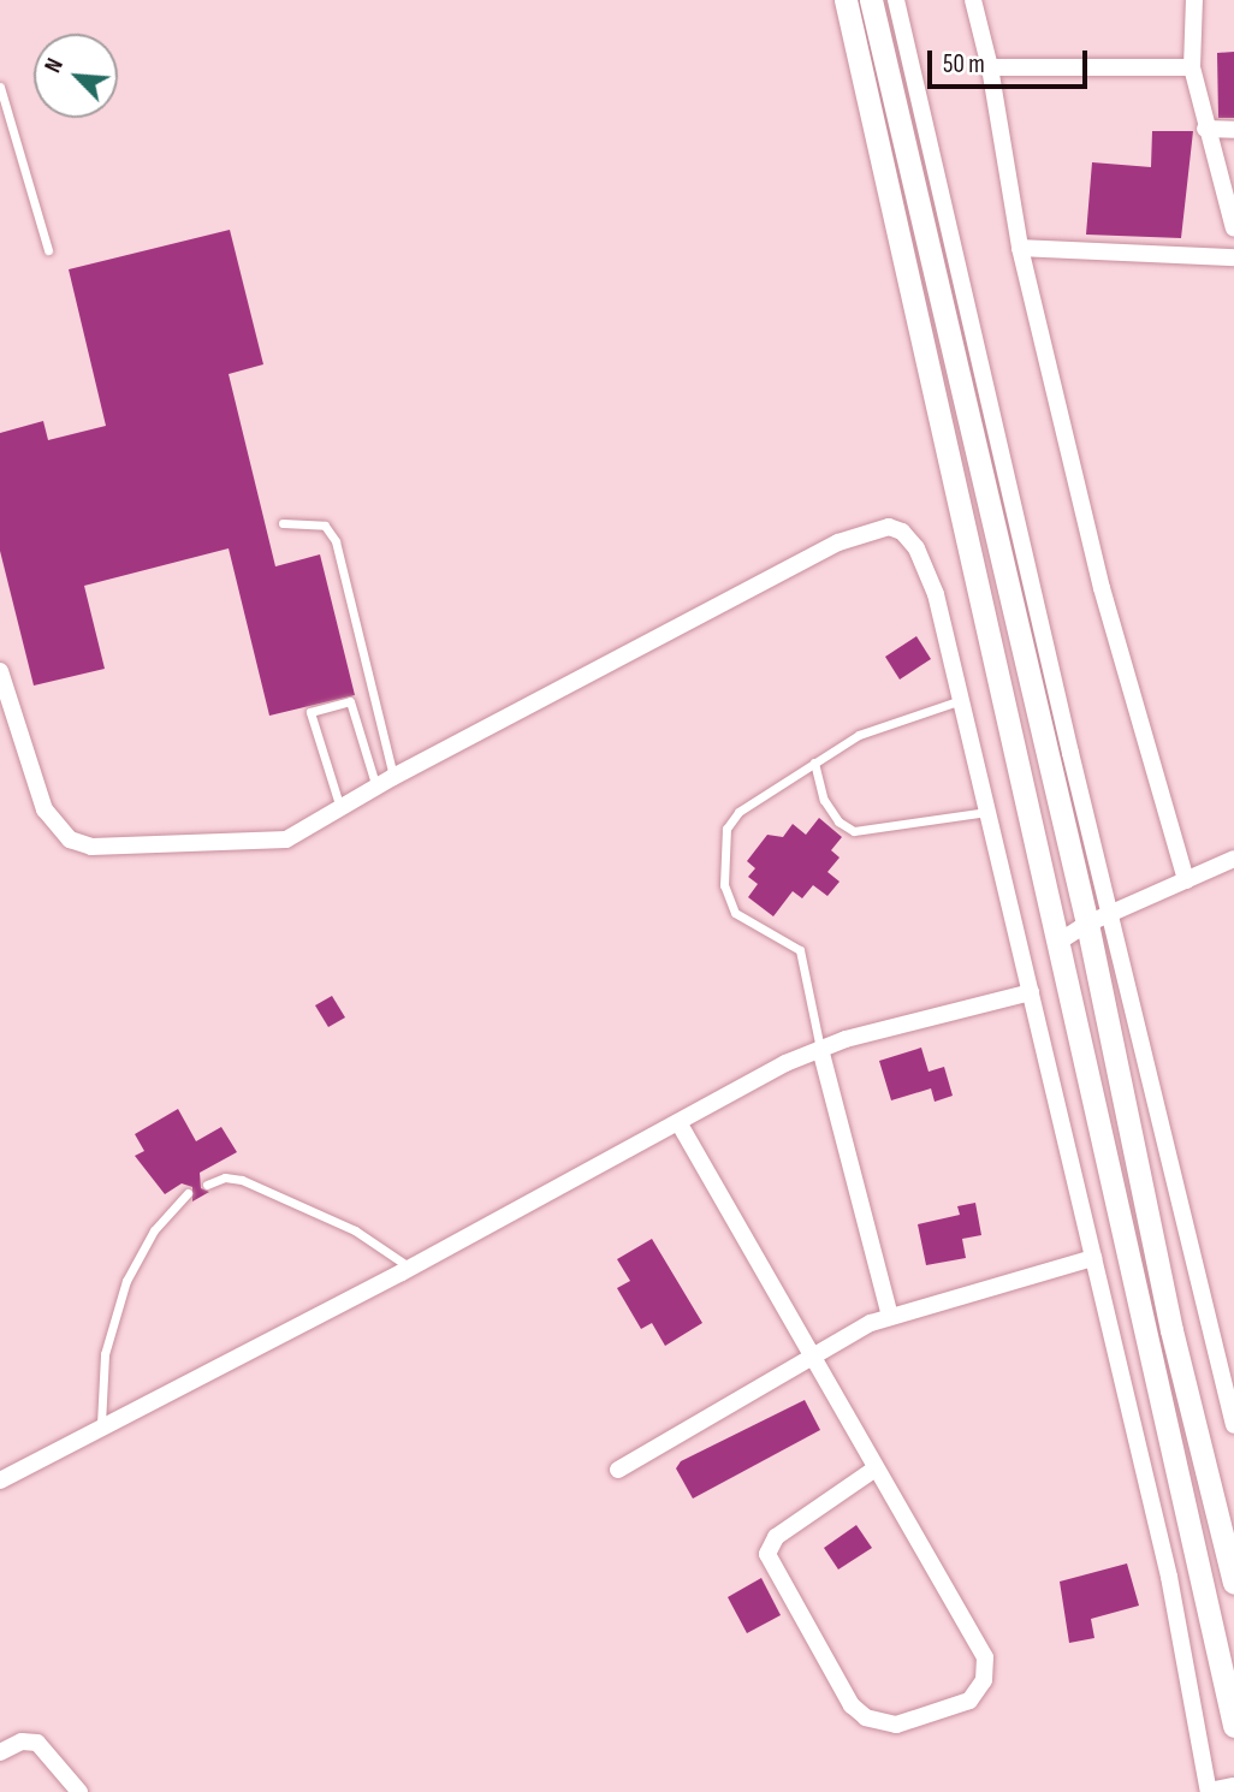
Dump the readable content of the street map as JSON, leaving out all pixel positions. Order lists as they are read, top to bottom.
{
  "scale_bar": "50 m",
  "north": "top left"
}
